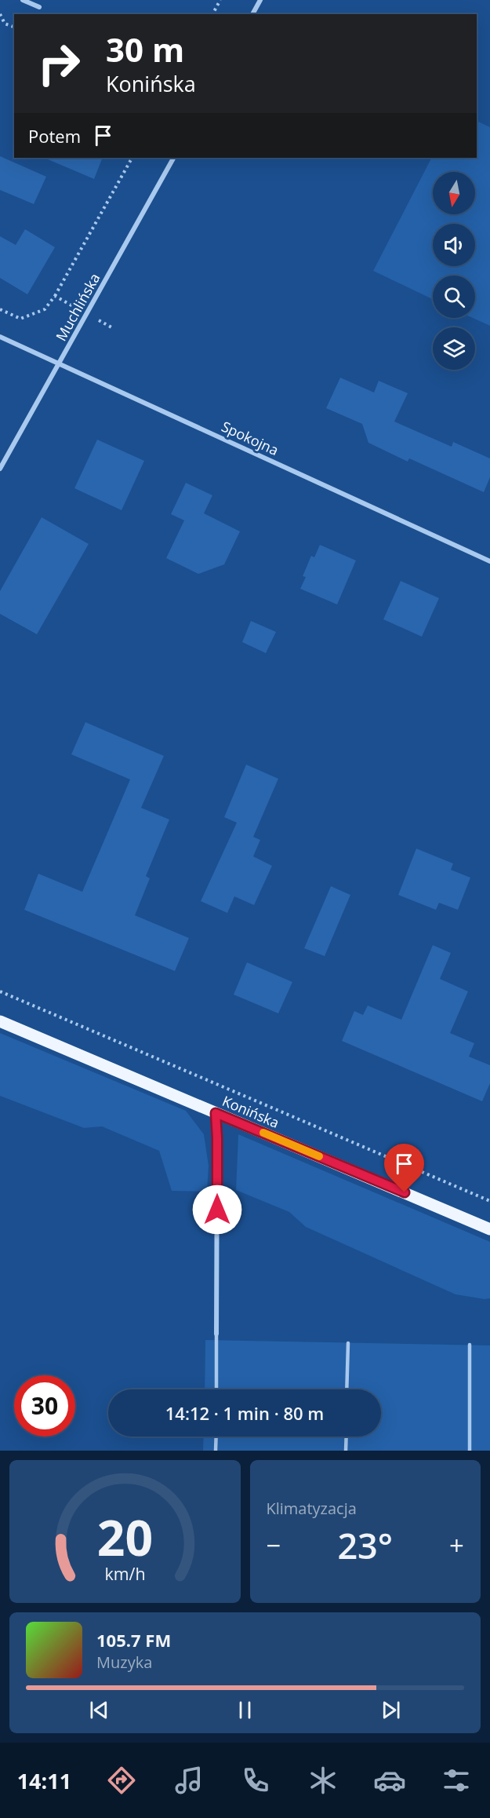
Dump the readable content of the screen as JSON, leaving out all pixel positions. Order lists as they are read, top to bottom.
{
  "streets": {
    "main road": ["Konińska"],
    "street": ["Muchlińska", "Spokojna"]
  },
  "crossings": [
    ["Muchlińska", "Spokojna"]
  ],
  "north": "bottom",
  "page": {
    "turn": ["30 m", "Konińska"],
    "then": "Potem",
    "limit": "30",
    "trip": "14:12 · 1 min · 80 m",
    "tile": "Klimatyzacja",
    "heat": ["−", "23°", "+"],
    "song": ["105.7 FM", "Muzyka"],
    "tabs": "14:11",
    "gauge": ["20", "km/h"]
  }
}
